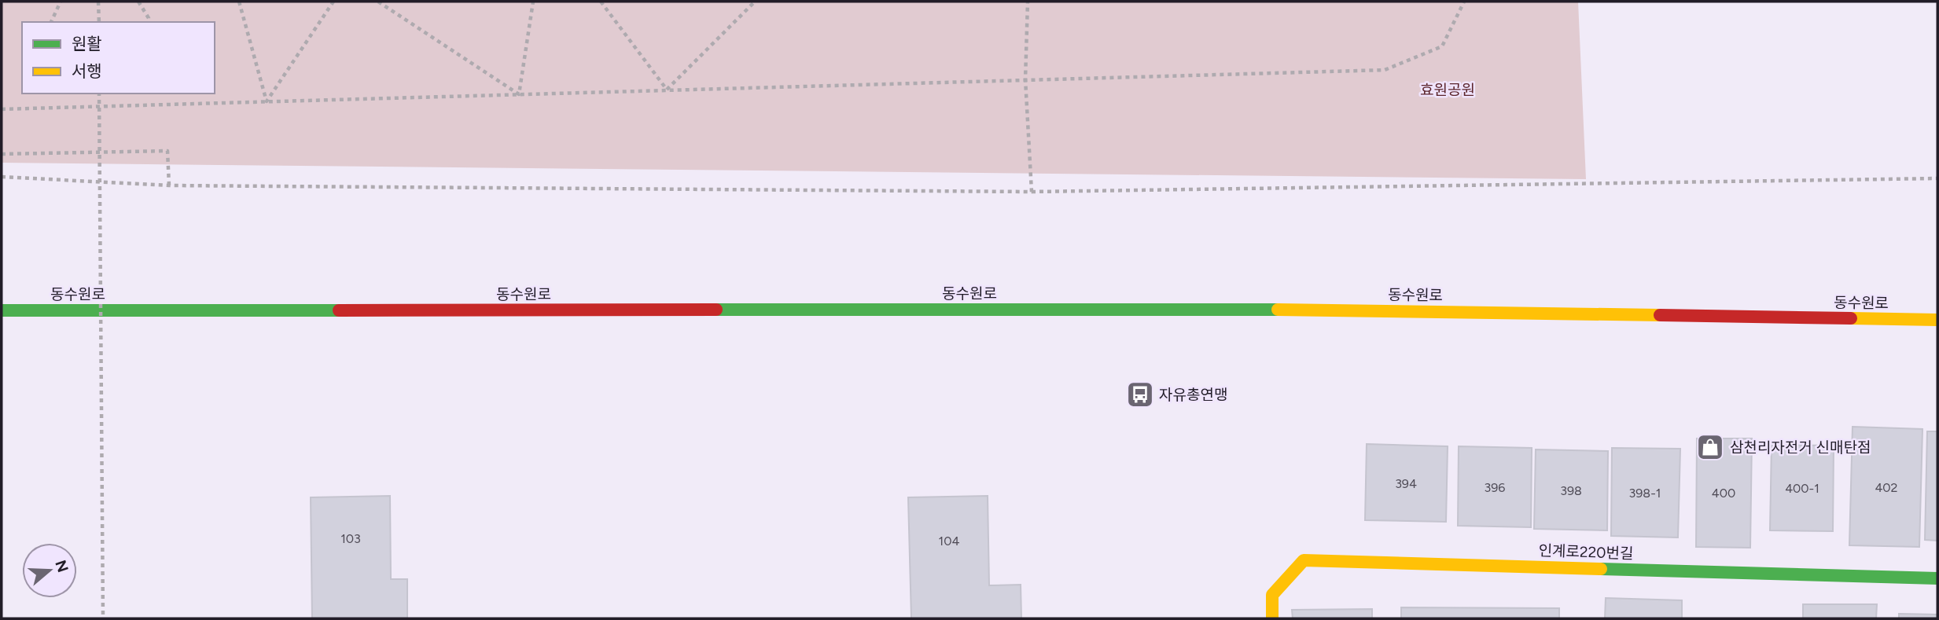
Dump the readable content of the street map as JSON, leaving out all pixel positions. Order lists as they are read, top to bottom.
{
  "streets": {
    "main road": ["동수원로", "인계로220번길"]
  },
  "parks": ["효원공원"],
  "places": {
    "bus stop": ["자유총연맹"],
    "shop": ["삼천리자전거 신매탄점"]
  },
  "house_numbers": [
    "394",
    "396",
    "402",
    "400-1",
    "398",
    "398-1",
    "400",
    "103",
    "104"
  ],
  "legend": ["원활", "서행"],
  "north": "right"
}
